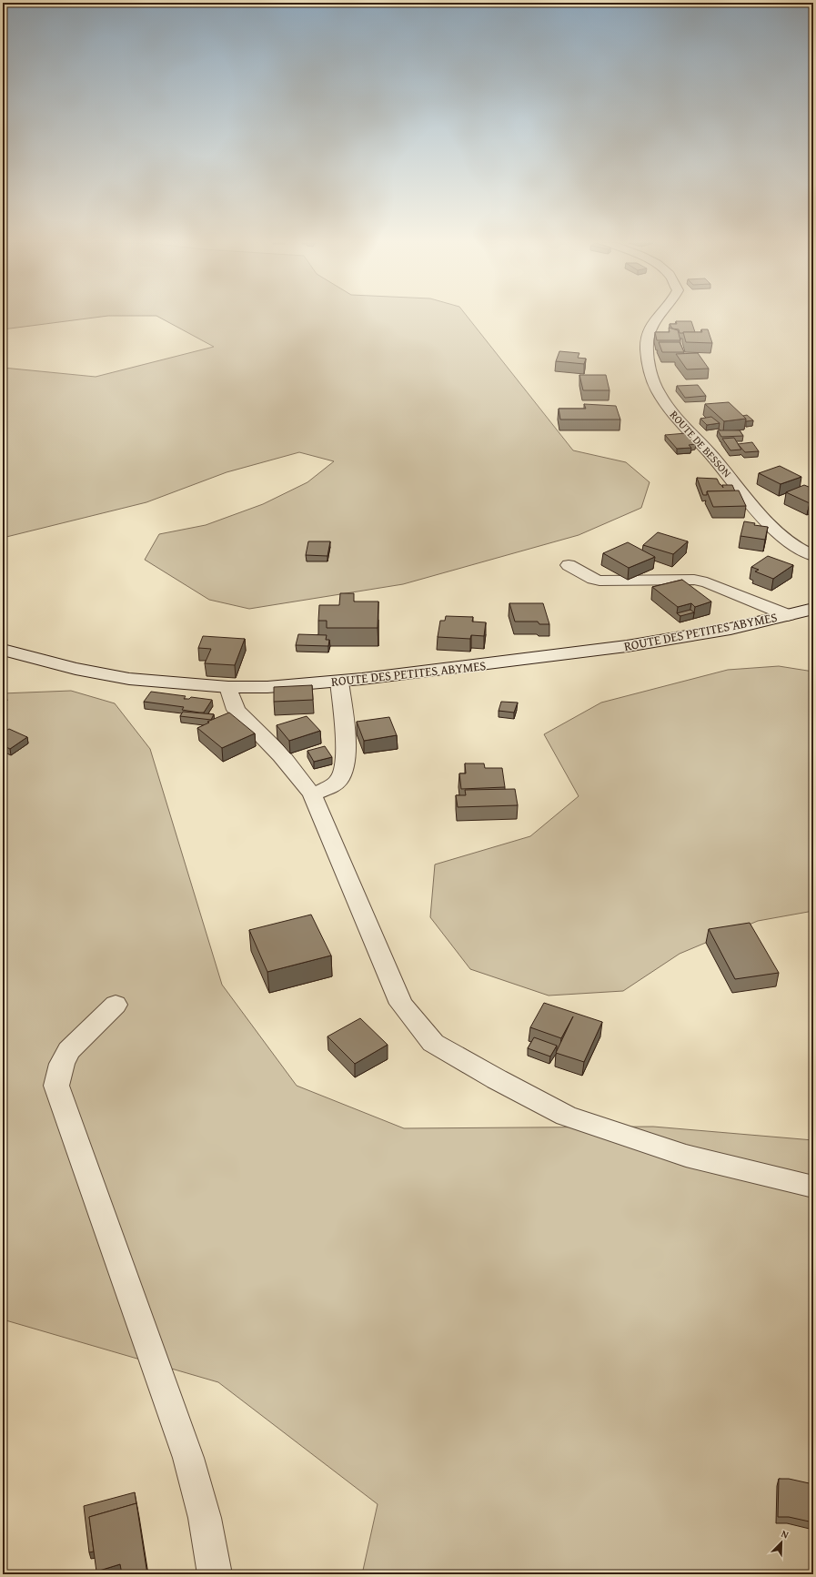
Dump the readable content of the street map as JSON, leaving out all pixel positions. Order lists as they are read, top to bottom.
{
  "streets": {
    "street": ["ROUTE DE BESSON", "ROUTE DES PETITES ABYMES"]
  },
  "north": "top right"
}
